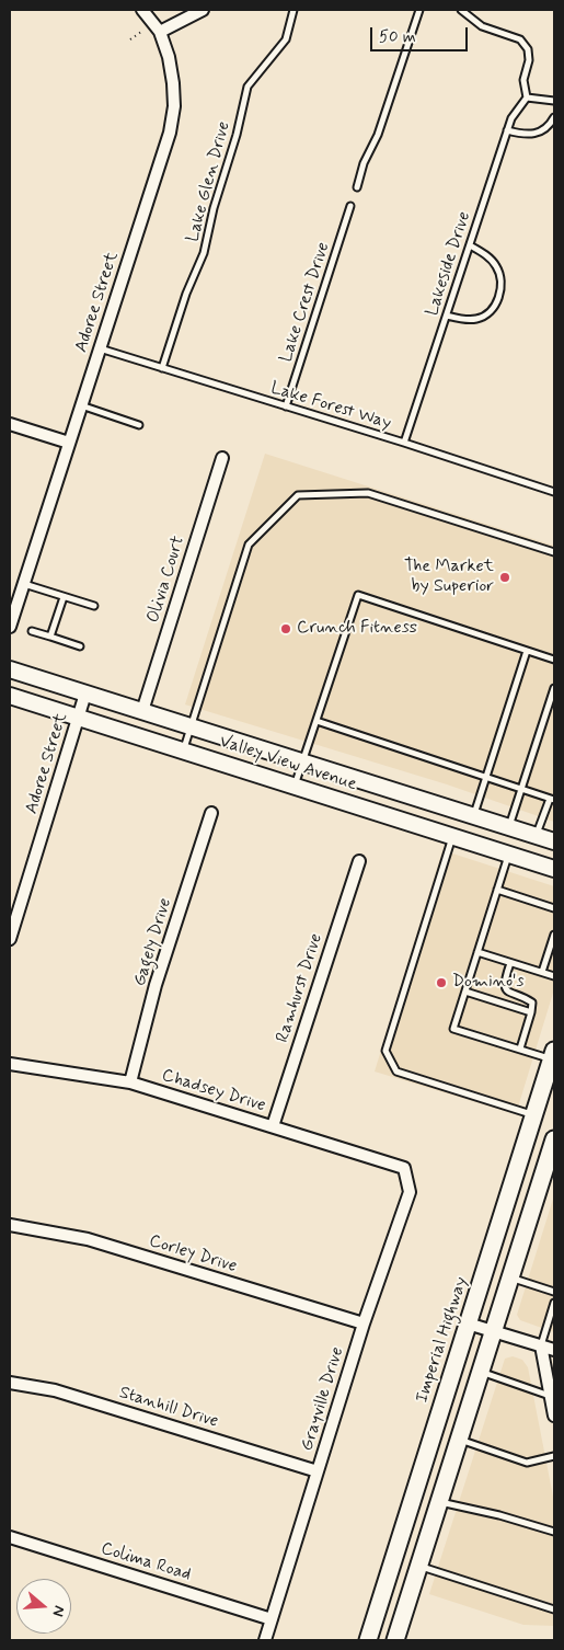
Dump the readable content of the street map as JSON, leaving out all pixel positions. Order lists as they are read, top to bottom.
{
  "streets": {
    "main road": ["Valley View Avenue", "Imperial Highway"],
    "street": [
      "Adoree Street",
      "Olivia Court",
      "Gagely Drive",
      "Ramhurst Drive",
      "Chadsey Drive",
      "Corley Drive",
      "Grayville Drive",
      "Stanhill Drive",
      "Colima Road"
    ],
    "lane": [
      "Lake Glen Drive",
      "Lakeside Drive",
      "Lake Crest Drive",
      "Lake Forest Way"
    ]
  },
  "crossings": [
    ["Lake Glen Drive", "Lake Forest Way"],
    ["Lakeside Drive", "Lake Forest Way"],
    ["Adoree Street", "Lake Forest Way"],
    ["Adoree Street", "Valley View Avenue"],
    ["Lake Crest Drive", "Lake Forest Way"],
    ["Olivia Court", "Valley View Avenue"],
    ["Gagely Drive", "Chadsey Drive"],
    ["Ramhurst Drive", "Chadsey Drive"],
    ["Chadsey Drive", "Grayville Drive"],
    ["Corley Drive", "Grayville Drive"],
    ["Grayville Drive", "Stanhill Drive"],
    ["Grayville Drive", "Colima Road"]
  ],
  "places": ["The Market by Superior", "Crunch Fitness", "Domino's"],
  "scale_bar": "50 m",
  "north": "right"
}
